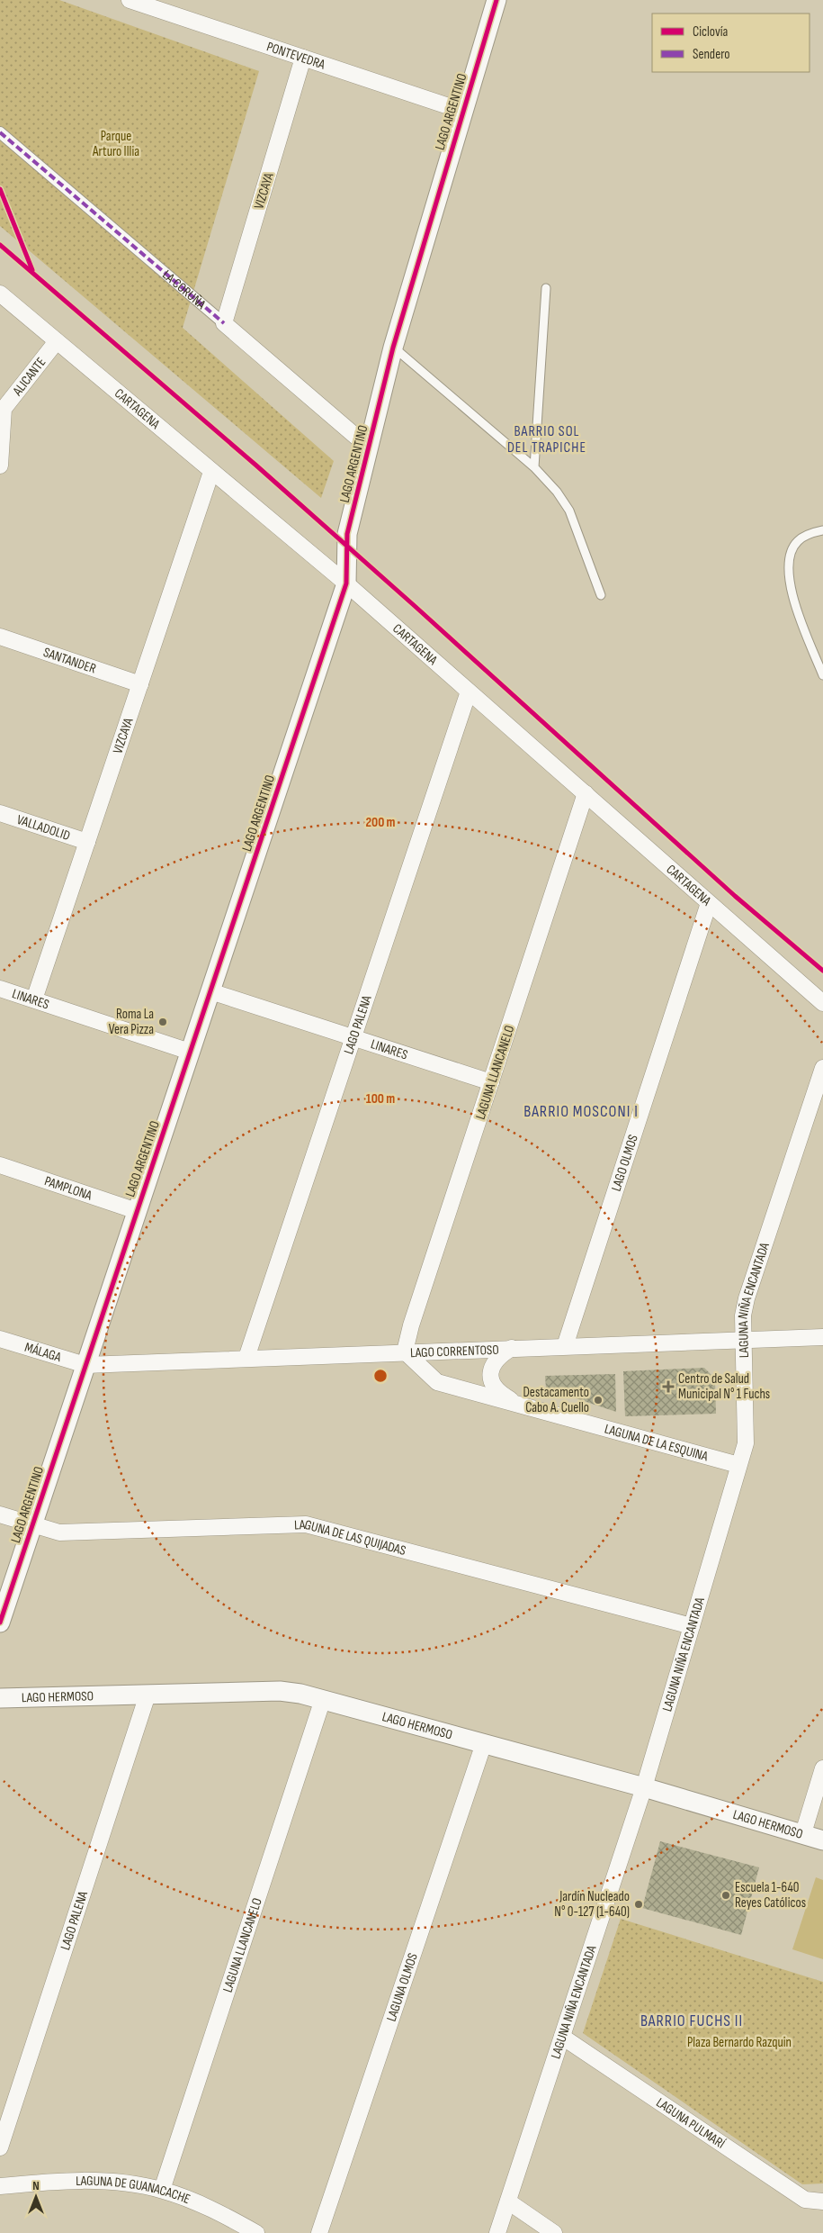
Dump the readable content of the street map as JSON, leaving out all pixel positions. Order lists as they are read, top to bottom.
{
  "streets": {
    "street": [
      "PONTEVEDRA",
      "LAGO ARGENTINO",
      "VIZCAYA",
      "LA CORUÑA",
      "ALICANTE",
      "CARTAGENA",
      "SANTANDER",
      "VALLADOLID",
      "LINARES",
      "LAGO PALENA",
      "LAGUNA LLANCANELO",
      "LAGO OLMOS",
      "PAMPLONA",
      "LAGUNA NIÑA ENCANTADA",
      "LAGO CORRENTOSO",
      "MÁLAGA",
      "LAGUNA DE LA ESQUINA",
      "LAGUNA DE LAS QUIJADAS",
      "LAGO HERMOSO",
      "LAGUNA OLMOS",
      "LAGUNA PULMARÍ",
      "LAGUNA DE GUANACACHE"
    ]
  },
  "crossings": [
    ["PONTEVEDRA", "LAGO ARGENTINO"],
    ["PONTEVEDRA", "VIZCAYA"],
    ["LAGO ARGENTINO", "LA CORUÑA"],
    ["LAGO ARGENTINO", "CARTAGENA"],
    ["LAGO ARGENTINO", "LINARES"],
    ["LAGO ARGENTINO", "PAMPLONA"],
    ["LAGO ARGENTINO", "LAGO CORRENTOSO"],
    ["LAGO ARGENTINO", "MÁLAGA"],
    ["LAGO ARGENTINO", "LAGUNA DE LAS QUIJADAS"],
    ["VIZCAYA", "LA CORUÑA"],
    ["VIZCAYA", "CARTAGENA"],
    ["VIZCAYA", "SANTANDER"],
    ["VIZCAYA", "VALLADOLID"],
    ["VIZCAYA", "LINARES"],
    ["ALICANTE", "CARTAGENA"],
    ["CARTAGENA", "LAGO PALENA"],
    ["CARTAGENA", "LAGUNA LLANCANELO"],
    ["CARTAGENA", "LAGO OLMOS"],
    ["LINARES", "LAGO PALENA"],
    ["LINARES", "LAGUNA LLANCANELO"],
    ["LAGO PALENA", "LAGO CORRENTOSO"],
    ["LAGO PALENA", "LAGO HERMOSO"],
    ["LAGUNA LLANCANELO", "LAGO CORRENTOSO"],
    ["LAGUNA LLANCANELO", "LAGUNA DE LA ESQUINA"],
    ["LAGUNA LLANCANELO", "LAGO HERMOSO"],
    ["LAGUNA LLANCANELO", "LAGUNA DE GUANACACHE"],
    ["LAGO OLMOS", "LAGO CORRENTOSO"],
    ["LAGUNA NIÑA ENCANTADA", "LAGO CORRENTOSO"],
    ["LAGUNA NIÑA ENCANTADA", "LAGUNA DE LA ESQUINA"],
    ["LAGUNA NIÑA ENCANTADA", "LAGUNA DE LAS QUIJADAS"],
    ["LAGUNA NIÑA ENCANTADA", "LAGO HERMOSO"],
    ["LAGUNA NIÑA ENCANTADA", "LAGUNA PULMARÍ"],
    ["LAGO CORRENTOSO", "MÁLAGA"],
    ["LAGO CORRENTOSO", "LAGUNA DE LA ESQUINA"],
    ["LAGO HERMOSO", "LAGUNA OLMOS"]
  ],
  "districts": ["BARRIO SOL DEL TRAPICHE", "BARRIO MOSCONI I", "BARRIO FUCHS II"],
  "parks": ["Parque Arturo Illia", "Plaza Bernardo Razquin"],
  "places": {
    "other": [
      "Roma La Vera Pizza",
      "Destacamento Cabo A. Cuello",
      "Escuela 1-640 Reyes Católicos",
      "Jardín Nucleado N° 0-127 (1-640)"
    ],
    "health": ["Centro de Salud Municipal N° 1 Fuchs"]
  },
  "legend": ["Ciclovía", "Sendero"],
  "north": "top",
  "rings": ["200 m", "100 m"]
}
